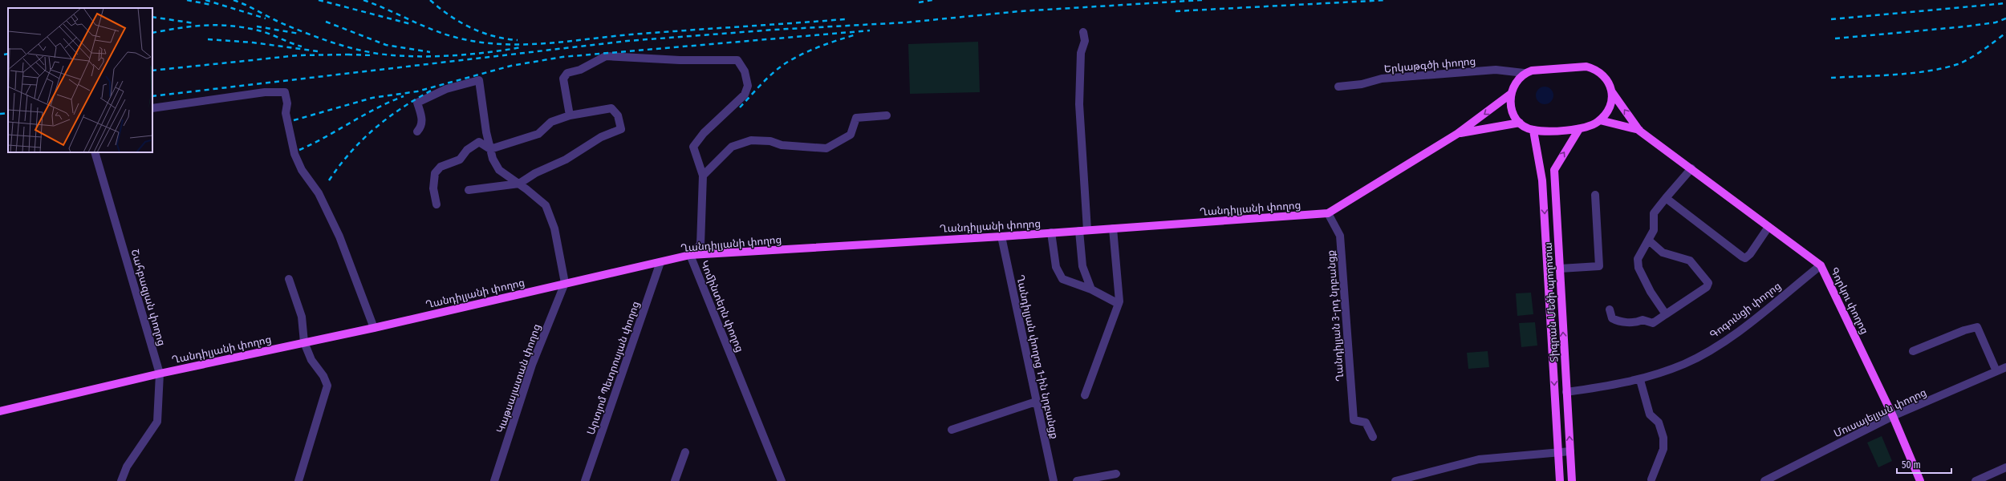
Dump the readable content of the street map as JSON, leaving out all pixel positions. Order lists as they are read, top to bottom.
{
  "streets": {
    "main road": ["Ղանդիլյանի փողոց", "Գորկու փողոց", "Տիգրան Մեծի պողոտա"],
    "street": [
      "Երկաթգծի փողոց",
      "Շահբազյան փողոց",
      "Կոմինտերն փողոց",
      "Գոգունցի փողոց",
      "Ղանդիլյան 3-րդ նրբանցք",
      "Ղանդիլյան փողոց 1-ին նրբանցք",
      "Արտյոմ Պետրոսյան փողոց",
      "Կաթսայատան փողոց",
      "Մուսայելյան փողոց"
    ]
  },
  "crossings": [
    ["Երկաթգծի փողոց", "Ղանդիլյանի փողոց"],
    ["Երկաթգծի փողոց", "Գորկու փողոց"],
    ["Երկաթգծի փողոց", "Տիգրան Մեծի պողոտա"],
    ["Ղանդիլյանի փողոց", "Շահբազյան փողոց"],
    ["Ղանդիլյանի փողոց", "Գորկու փողոց"],
    ["Ղանդիլյանի փողոց", "Տիգրան Մեծի պողոտա"],
    ["Ղանդիլյանի փողոց", "Կոմինտերն փողոց"],
    ["Ղանդիլյանի փողոց", "Ղանդիլյան 3-րդ նրբանցք"],
    ["Ղանդիլյանի փողոց", "Ղանդիլյան փողոց 1-ին նրբանցք"],
    ["Ղանդիլյանի փողոց", "Արտյոմ Պետրոսյան փողոց"],
    ["Ղանդիլյանի փողոց", "Կաթսայատան փողոց"],
    ["Գորկու փողոց", "Տիգրան Մեծի պողոտա"],
    ["Գորկու փողոց", "Գոգունցի փողոց"],
    ["Գորկու փողոց", "Մուսայելյան փողոց"],
    ["Տիգրան Մեծի պողոտա", "Գոգունցի փողոց"]
  ],
  "scale_bar": "50 m"
}
